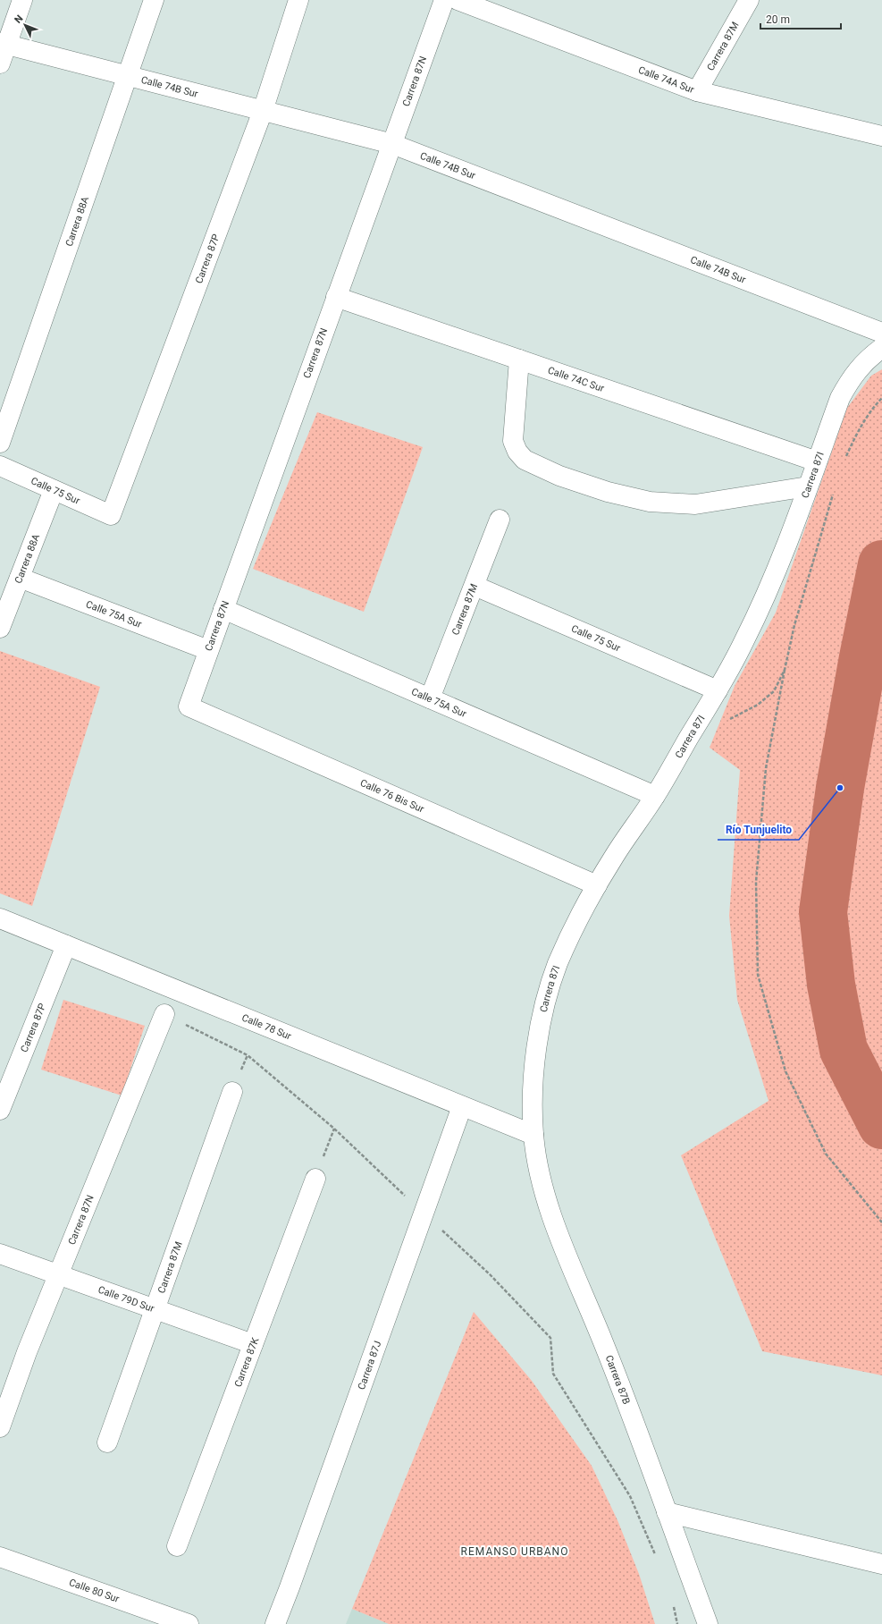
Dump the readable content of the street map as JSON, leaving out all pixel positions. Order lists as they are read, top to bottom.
{
  "streets": {
    "street": [
      "Carrera 87M",
      "Calle 74A Sur",
      "Carrera 87N",
      "Calle 74B Sur",
      "Carrera 88A",
      "Carrera 87P",
      "Calle 74C Sur",
      "Carrera 87I",
      "Calle 75 Sur",
      "Calle 75A Sur",
      "Calle 76 Bis Sur",
      "Calle 78 Sur",
      "Calle 79D Sur",
      "Carrera 87K",
      "Carrera 87J",
      "Carrera 87B",
      "Calle 80 Sur"
    ]
  },
  "crossings": [
    ["Carrera 87M", "Calle 74A Sur"],
    ["Carrera 87M", "Calle 75 Sur"],
    ["Carrera 87M", "Calle 75A Sur"],
    ["Carrera 87M", "Calle 79D Sur"],
    ["Carrera 87N", "Calle 74B Sur"],
    ["Carrera 87N", "Calle 74C Sur"],
    ["Carrera 87N", "Calle 75A Sur"],
    ["Carrera 87N", "Calle 76 Bis Sur"],
    ["Carrera 87N", "Calle 79D Sur"],
    ["Calle 74B Sur", "Carrera 88A"],
    ["Calle 74B Sur", "Carrera 87P"],
    ["Carrera 88A", "Calle 75 Sur"],
    ["Carrera 88A", "Calle 75A Sur"],
    ["Carrera 87P", "Calle 75 Sur"],
    ["Carrera 87P", "Calle 78 Sur"],
    ["Calle 74C Sur", "Carrera 87I"],
    ["Carrera 87I", "Calle 75 Sur"],
    ["Carrera 87I", "Calle 75A Sur"],
    ["Carrera 87I", "Calle 76 Bis Sur"],
    ["Carrera 87I", "Calle 78 Sur"],
    ["Carrera 87I", "Carrera 87B"],
    ["Calle 78 Sur", "Carrera 87J"],
    ["Calle 78 Sur", "Carrera 87B"],
    ["Calle 79D Sur", "Carrera 87K"]
  ],
  "districts": ["REMANSO URBANO"],
  "places": ["Río Tunjuelito"],
  "scale_bar": "20 m",
  "north": "top left"
}
